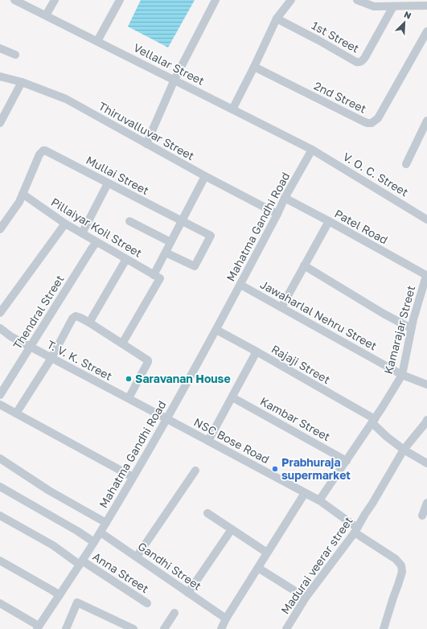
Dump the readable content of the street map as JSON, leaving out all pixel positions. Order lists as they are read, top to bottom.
{
  "streets": {
    "street": [
      "1st Street",
      "Vellalar Street",
      "2nd Street",
      "Thiruvalluvar Street",
      "V. O. C. Street",
      "Mullai Street",
      "Mahatma Gandhi Road",
      "Patel Road",
      "Pillaiyar Koil Street",
      "Thendral Street",
      "Jawaharlal Nehru Street",
      "Kamarajar Street",
      "T. V. K. Street",
      "Rajaji Street",
      "Kambar Street",
      "NSC Bose Road",
      "Madurai veerar street",
      "Gandhi Street",
      "Anna Street"
    ]
  },
  "crossings": [
    ["Vellalar Street", "V. O. C. Street"],
    ["Vellalar Street", "Mahatma Gandhi Road"],
    ["Thiruvalluvar Street", "Mahatma Gandhi Road"],
    ["V. O. C. Street", "Mahatma Gandhi Road"],
    ["Mullai Street", "Pillaiyar Koil Street"],
    ["Mahatma Gandhi Road", "Patel Road"],
    ["Mahatma Gandhi Road", "Jawaharlal Nehru Street"],
    ["Mahatma Gandhi Road", "T. V. K. Street"],
    ["Mahatma Gandhi Road", "Rajaji Street"],
    ["Mahatma Gandhi Road", "NSC Bose Road"],
    ["Mahatma Gandhi Road", "Gandhi Street"],
    ["Mahatma Gandhi Road", "Anna Street"],
    ["Patel Road", "Kamarajar Street"],
    ["Pillaiyar Koil Street", "Thendral Street"],
    ["Thendral Street", "T. V. K. Street"],
    ["Jawaharlal Nehru Street", "Kamarajar Street"],
    ["Kamarajar Street", "Rajaji Street"],
    ["Kamarajar Street", "Kambar Street"],
    ["Kamarajar Street", "NSC Bose Road"],
    ["T. V. K. Street", "NSC Bose Road"],
    ["Rajaji Street", "Madurai veerar street"]
  ],
  "places": ["Saravanan House", "Prabhuraja supermarket"],
  "north": "top right"
}
